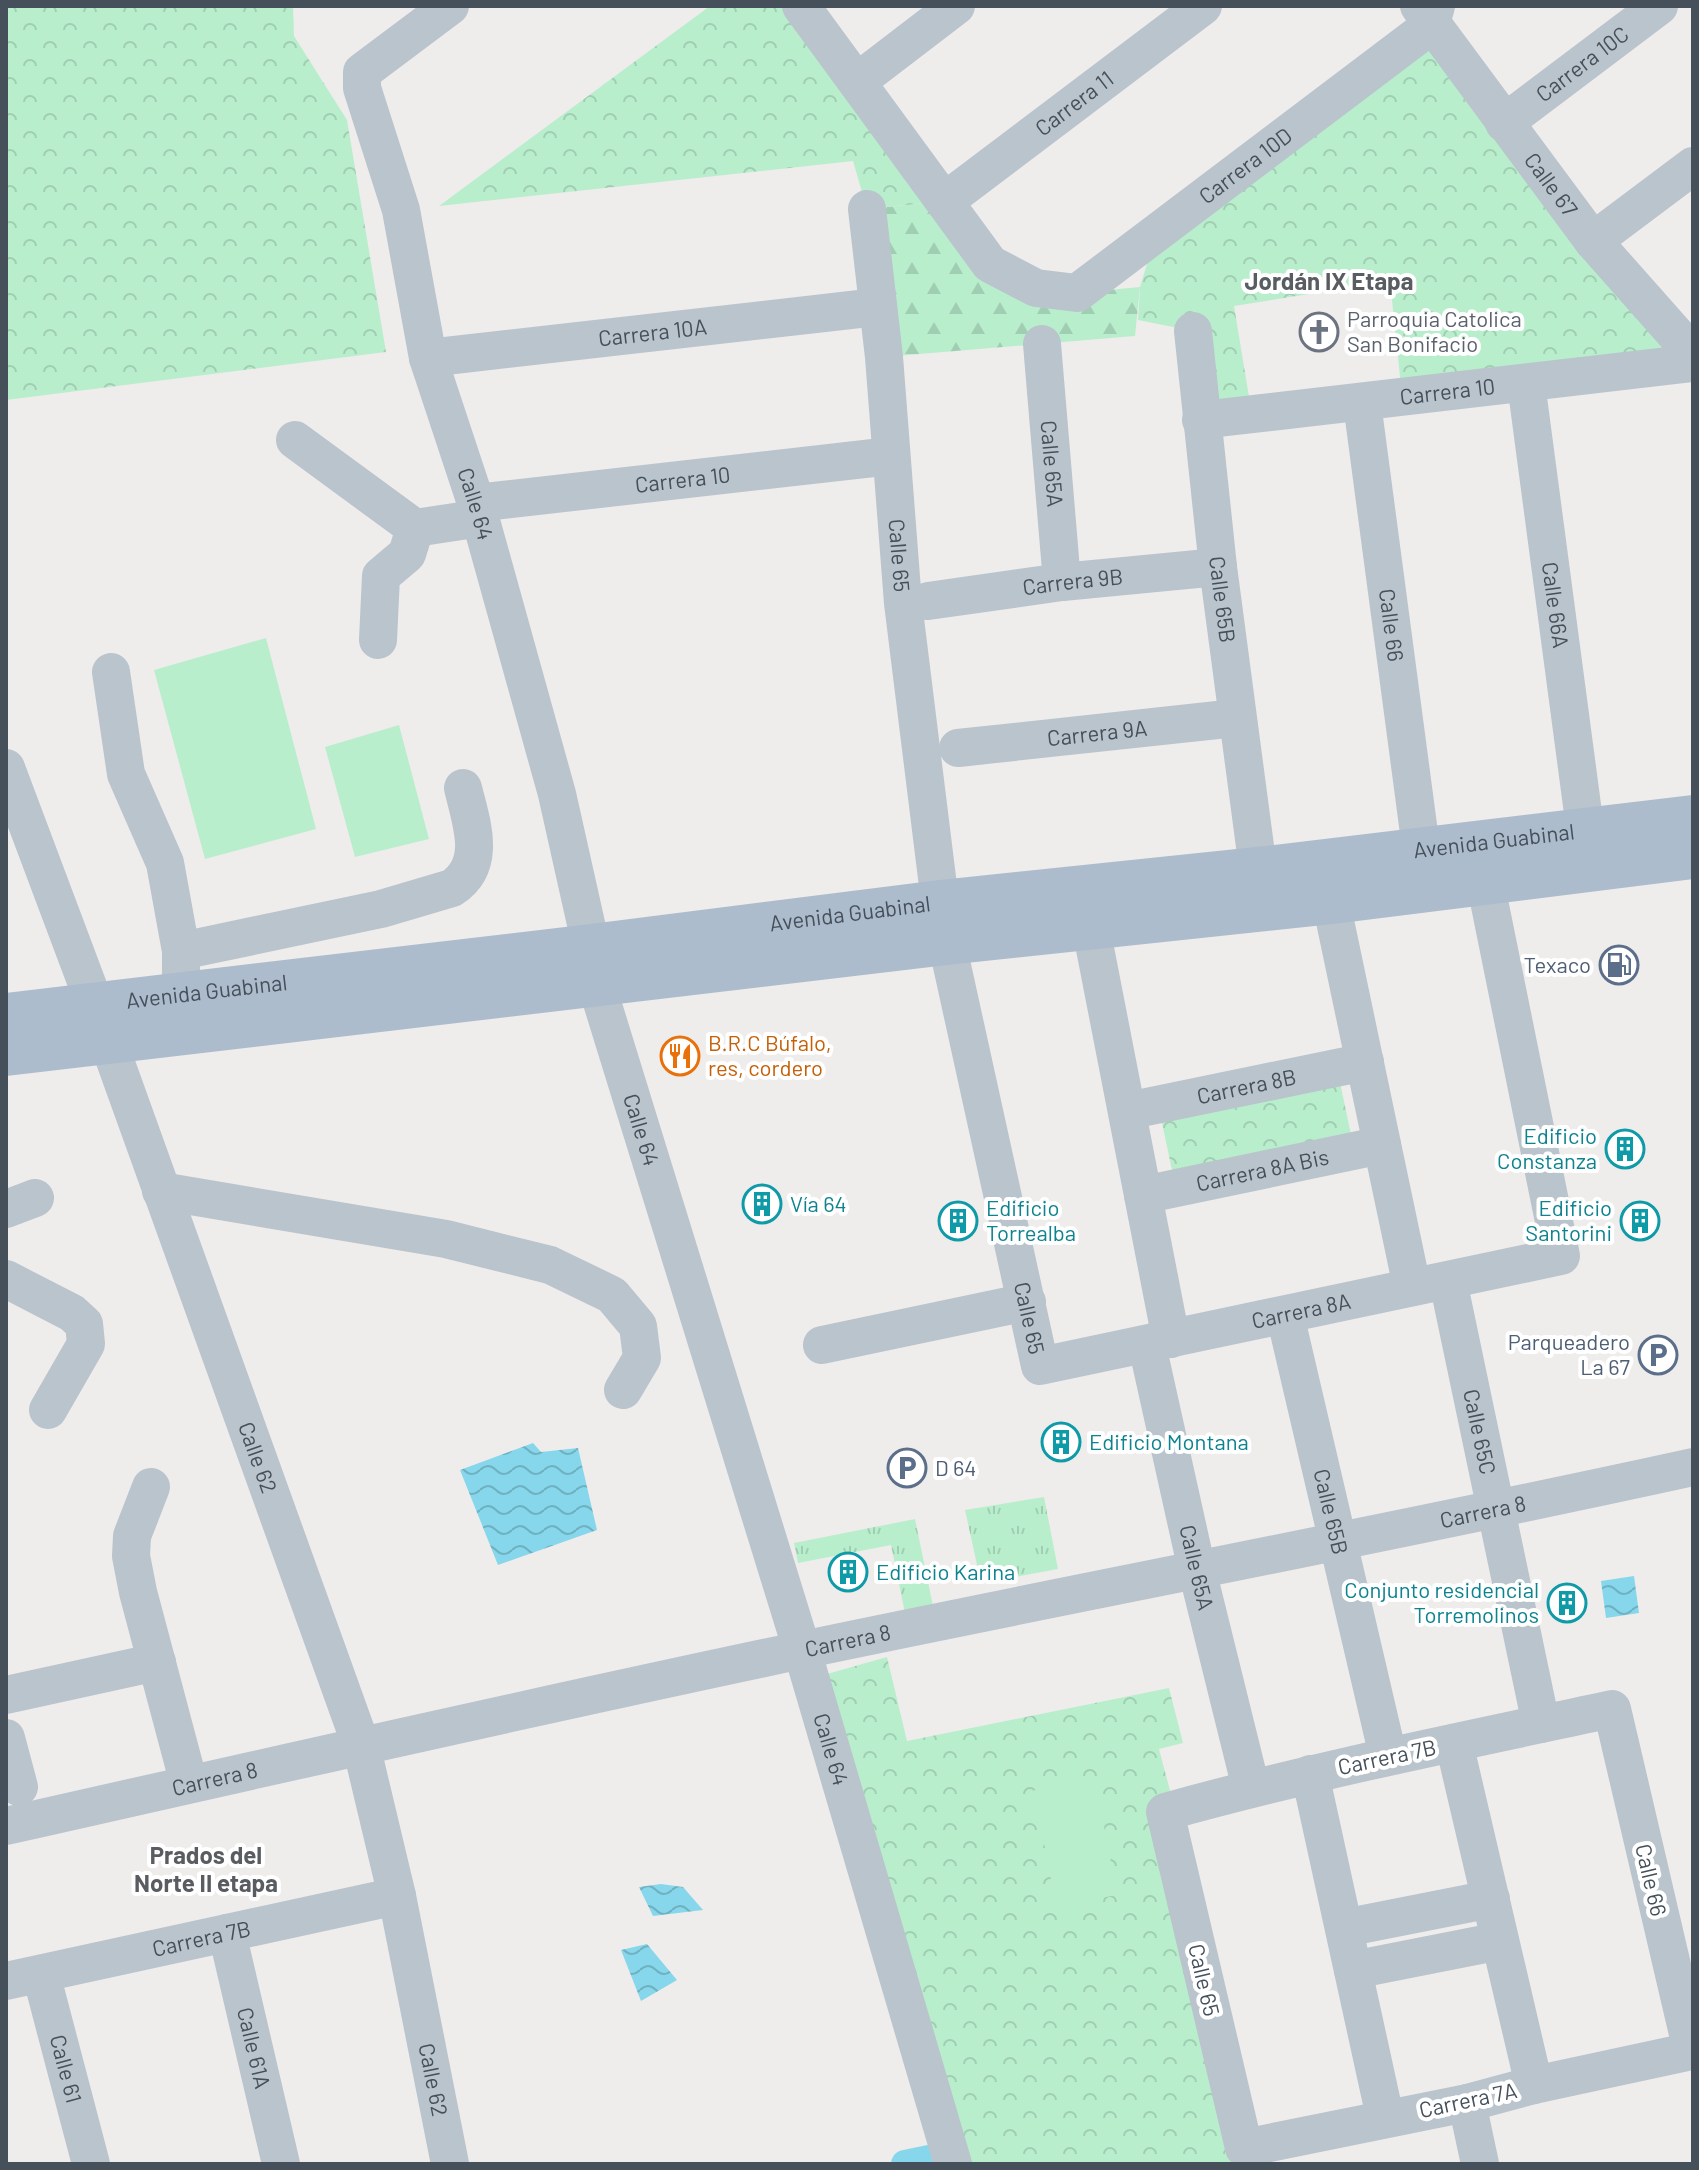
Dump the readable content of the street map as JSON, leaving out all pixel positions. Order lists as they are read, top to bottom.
{
  "streets": {
    "main road": ["Avenida Guabinal"],
    "street": [
      "Carrera 10C",
      "Carrera 11",
      "Carrera 10D",
      "Calle 67",
      "Carrera 10A",
      "Carrera 10",
      "Calle 65A",
      "Calle 64",
      "Calle 65",
      "Carrera 9B",
      "Calle 65B",
      "Calle 66A",
      "Calle 66",
      "Carrera 9A",
      "Carrera 8B",
      "Carrera 8A Bis",
      "Carrera 8A",
      "Calle 65C",
      "Calle 62",
      "Carrera 8",
      "Carrera 7B",
      "Calle 61A",
      "Calle 61",
      "Carrera 7A"
    ]
  },
  "crossings": [
    ["Carrera 10C", "Calle 67"],
    ["Carrera 11", "Carrera 10D"],
    ["Carrera 10D", "Calle 67"],
    ["Carrera 10A", "Calle 64"],
    ["Carrera 10A", "Calle 65"],
    ["Carrera 10", "Calle 64"],
    ["Carrera 10", "Calle 65"],
    ["Carrera 10", "Calle 65B"],
    ["Carrera 10", "Calle 66A"],
    ["Carrera 10", "Calle 66"],
    ["Calle 65A", "Carrera 9B"],
    ["Calle 65A", "Avenida Guabinal"],
    ["Calle 65A", "Carrera 8B"],
    ["Calle 65A", "Carrera 8A Bis"],
    ["Calle 65A", "Carrera 8A"],
    ["Calle 65A", "Carrera 8"],
    ["Calle 65A", "Carrera 7B"],
    ["Calle 64", "Avenida Guabinal"],
    ["Calle 64", "Carrera 8"],
    ["Calle 65", "Avenida Guabinal"],
    ["Calle 65", "Carrera 8A"],
    ["Calle 65", "Carrera 7B"],
    ["Calle 65", "Carrera 7A"],
    ["Carrera 9B", "Calle 65B"],
    ["Calle 65B", "Carrera 9A"],
    ["Calle 65B", "Avenida Guabinal"],
    ["Calle 65B", "Carrera 8A"],
    ["Calle 65B", "Carrera 8"],
    ["Calle 65B", "Carrera 7B"],
    ["Calle 66A", "Avenida Guabinal"],
    ["Calle 66", "Avenida Guabinal"],
    ["Calle 66", "Carrera 7B"],
    ["Calle 66", "Carrera 7A"],
    ["Avenida Guabinal", "Carrera 8A"],
    ["Avenida Guabinal", "Calle 65C"],
    ["Avenida Guabinal", "Calle 62"],
    ["Carrera 8B", "Calle 65C"],
    ["Carrera 8A Bis", "Calle 65C"],
    ["Carrera 8A", "Calle 65C"],
    ["Calle 65C", "Carrera 8"],
    ["Calle 65C", "Carrera 7B"],
    ["Calle 62", "Carrera 8"],
    ["Calle 62", "Carrera 7B"],
    ["Carrera 7B", "Calle 61A"],
    ["Carrera 7B", "Calle 61"]
  ],
  "districts": ["Jordán IX Etapa", "Prados del Norte II etapa"],
  "places": {
    "church": ["Parroquia Catolica San Bonifacio"],
    "fuel station": ["Texaco"],
    "restaurant": ["B.R.C Búfalo, res, cordero"],
    "building": [
      "Edificio Constanza",
      "Vía 64",
      "Edificio Torrealba",
      "Edificio Santorini",
      "Edificio Montana",
      "Edificio Karina",
      "Conjunto residencial Torremolinos"
    ],
    "parking": ["Parqueadero La 67", "D 64"]
  }
}
